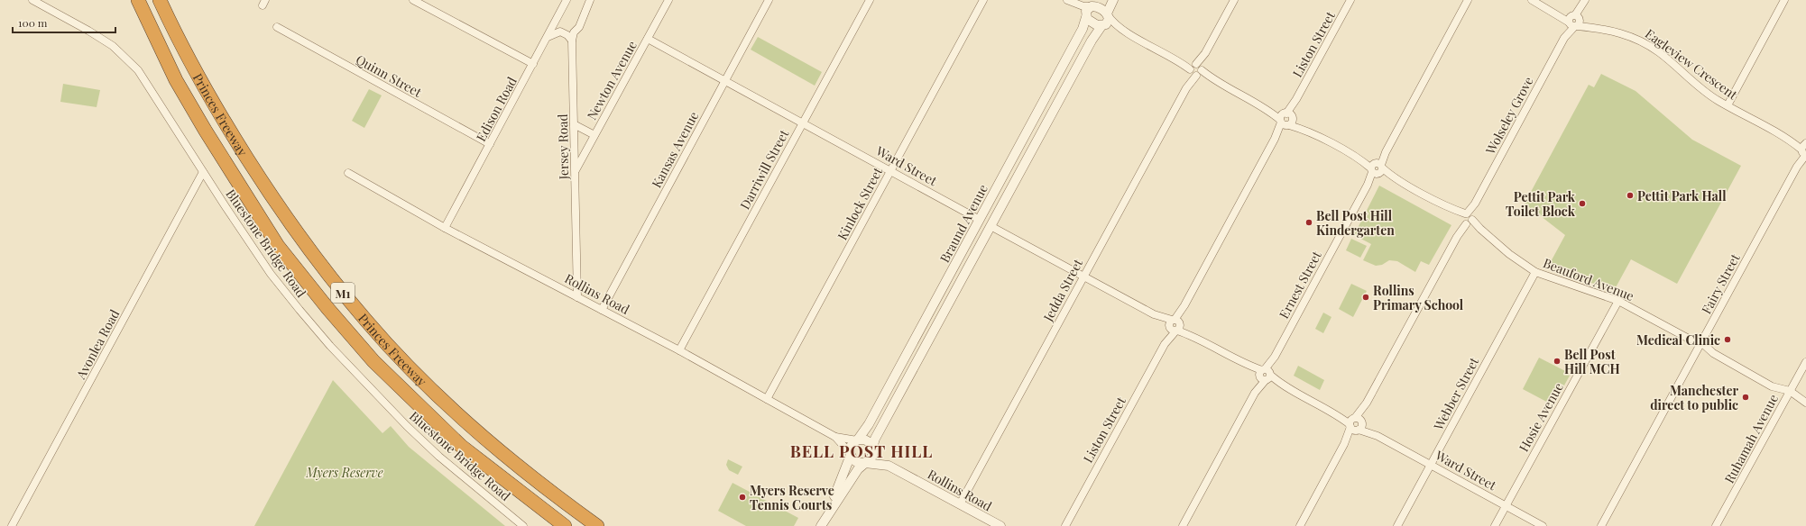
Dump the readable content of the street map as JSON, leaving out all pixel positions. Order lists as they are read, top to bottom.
{
  "streets": {
    "highway": ["Princes Freeway", "M1"],
    "street": [
      "Liston Street",
      "Eagleview Crescent",
      "Quinn Street",
      "Newton Avenue",
      "Edison Road",
      "Wolseley Grove",
      "Jersey Road",
      "Kansas Avenue",
      "Ward Street",
      "Darriwill Street",
      "Kinlock Street",
      "Braund Avenue",
      "Bluestone Bridge Road",
      "Beauford Avenue",
      "Fairy Street",
      "Ernest Street",
      "Jedda Street",
      "Rollins Road",
      "Avonlea Road",
      "Webber Street",
      "Hosie Avenue",
      "Ruhamah Avenue"
    ]
  },
  "crossings": [
    ["Liston Street", "Ward Street"],
    ["Liston Street", "Beauford Avenue"],
    ["Eagleview Crescent", "Wolseley Grove"],
    ["Eagleview Crescent", "Fairy Street"],
    ["Quinn Street", "Edison Road"],
    ["Newton Avenue", "Jersey Road"],
    ["Newton Avenue", "Ward Street"],
    ["Edison Road", "Rollins Road"],
    ["Wolseley Grove", "Ward Street"],
    ["Wolseley Grove", "Beauford Avenue"],
    ["Jersey Road", "Rollins Road"],
    ["Kansas Avenue", "Ward Street"],
    ["Kansas Avenue", "Rollins Road"],
    ["Ward Street", "Darriwill Street"],
    ["Ward Street", "Kinlock Street"],
    ["Ward Street", "Braund Avenue"],
    ["Ward Street", "Ernest Street"],
    ["Ward Street", "Jedda Street"],
    ["Ward Street", "Webber Street"],
    ["Ward Street", "Hosie Avenue"],
    ["Darriwill Street", "Rollins Road"],
    ["Kinlock Street", "Rollins Road"],
    ["Braund Avenue", "Beauford Avenue"],
    ["Braund Avenue", "Rollins Road"],
    ["Bluestone Bridge Road", "Avonlea Road"],
    ["Beauford Avenue", "Fairy Street"],
    ["Beauford Avenue", "Ernest Street"],
    ["Beauford Avenue", "Jedda Street"],
    ["Beauford Avenue", "Webber Street"],
    ["Beauford Avenue", "Hosie Avenue"],
    ["Beauford Avenue", "Ruhamah Avenue"],
    ["Jedda Street", "Rollins Road"]
  ],
  "districts": ["BELL POST HILL"],
  "parks": ["Myers Reserve"],
  "places": [
    "Pettit Park Hall",
    "Pettit Park Toilet Block",
    "Bell Post Hill Kindergarten",
    "Rollins Primary School",
    "Medical Clinic",
    "Bell Post Hill MCH",
    "Manchester direct to public",
    "Myers Reserve Tennis Courts"
  ],
  "scale_bar": "100 m"
}
